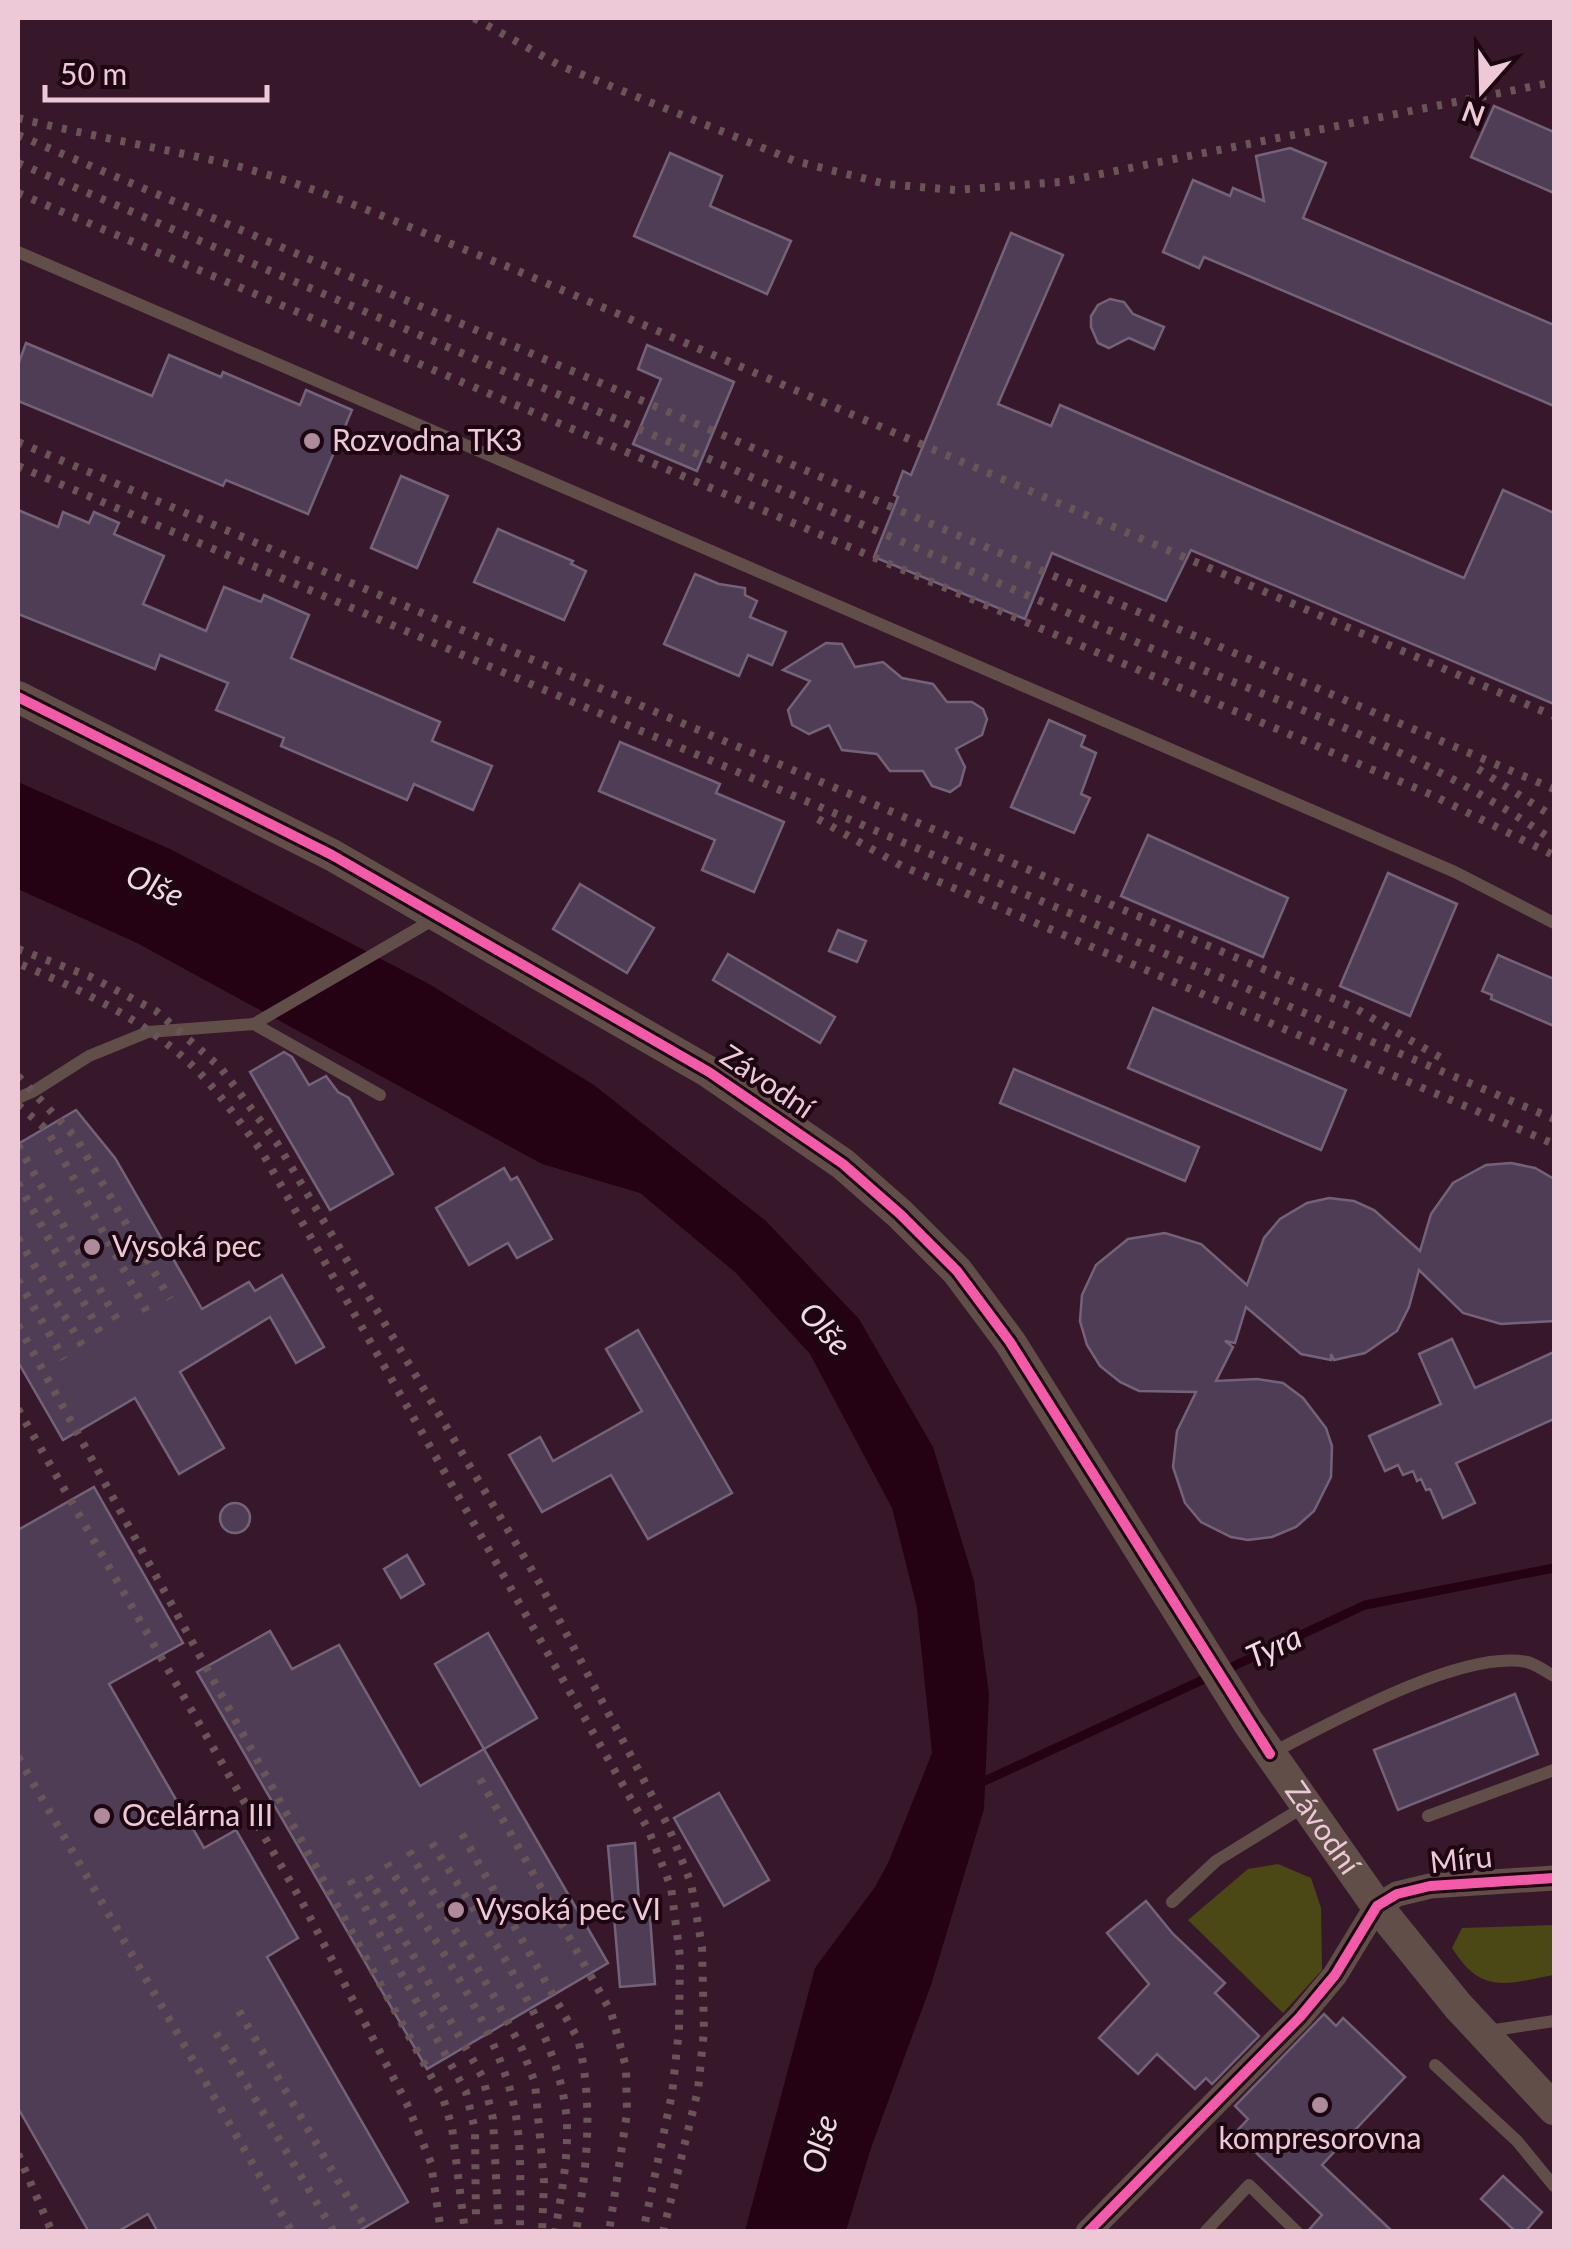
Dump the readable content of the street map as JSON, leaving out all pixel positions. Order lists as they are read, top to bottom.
{
  "streets": {
    "street": ["Závodní", "Míru"]
  },
  "crossings": [
    ["Závodní", "Míru"]
  ],
  "water": ["Olše", "Tyra"],
  "places": [
    "Rozvodna TK3",
    "Vysoká pec",
    "Ocelárna III",
    "Vysoká pec VI",
    "kompresorovna"
  ],
  "scale_bar": "50 m",
  "north": "bottom"
}
